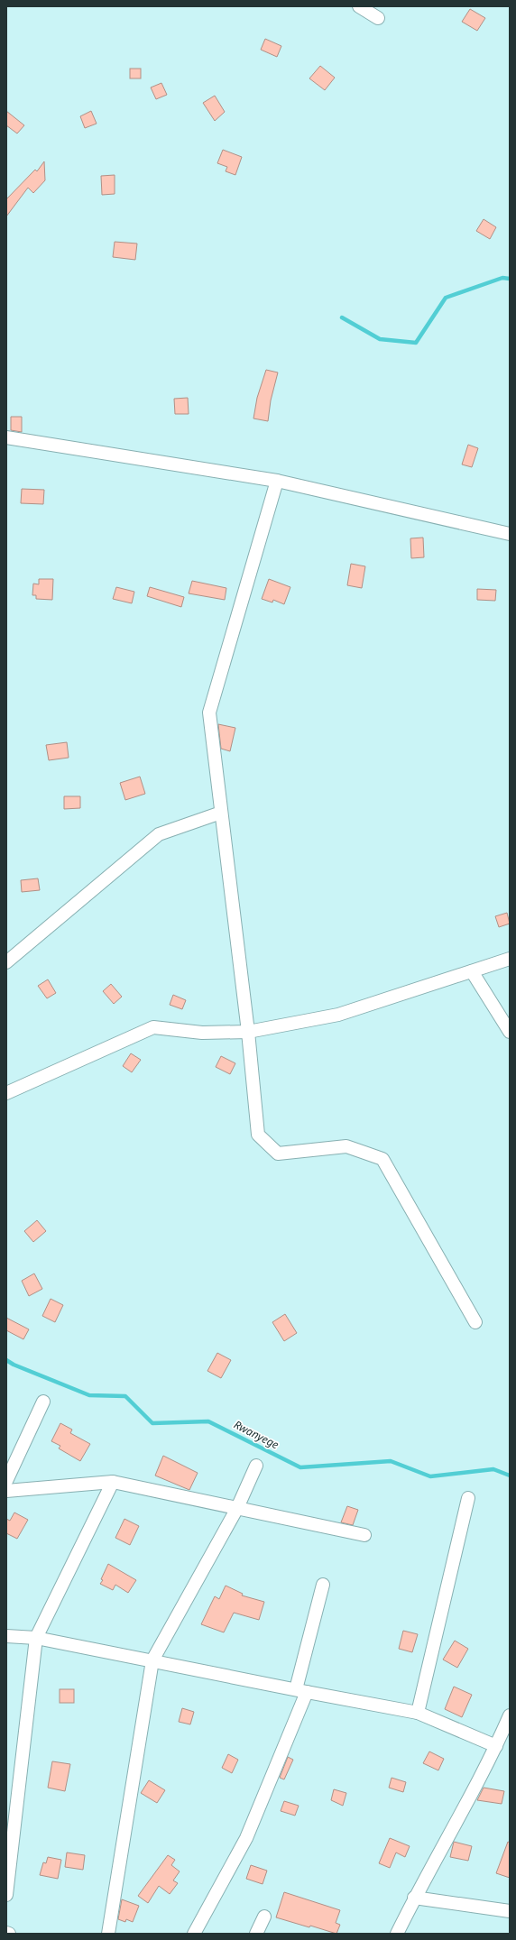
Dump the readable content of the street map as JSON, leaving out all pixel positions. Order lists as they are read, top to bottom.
{
  "water": ["Rwanyege"]
}
